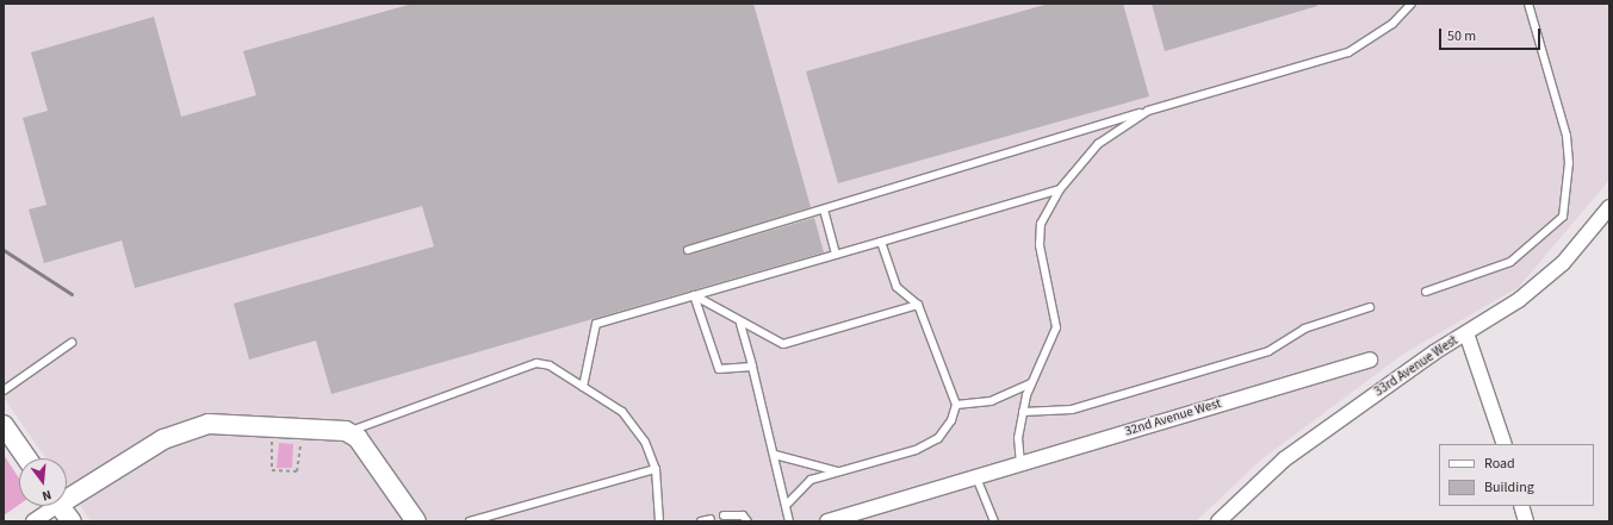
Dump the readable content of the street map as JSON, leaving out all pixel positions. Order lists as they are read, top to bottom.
{
  "streets": {
    "street": ["33rd Avenue West", "32nd Avenue West"]
  },
  "legend": ["Road", "Building"],
  "scale_bar": "50 m",
  "north": "bottom"
}
